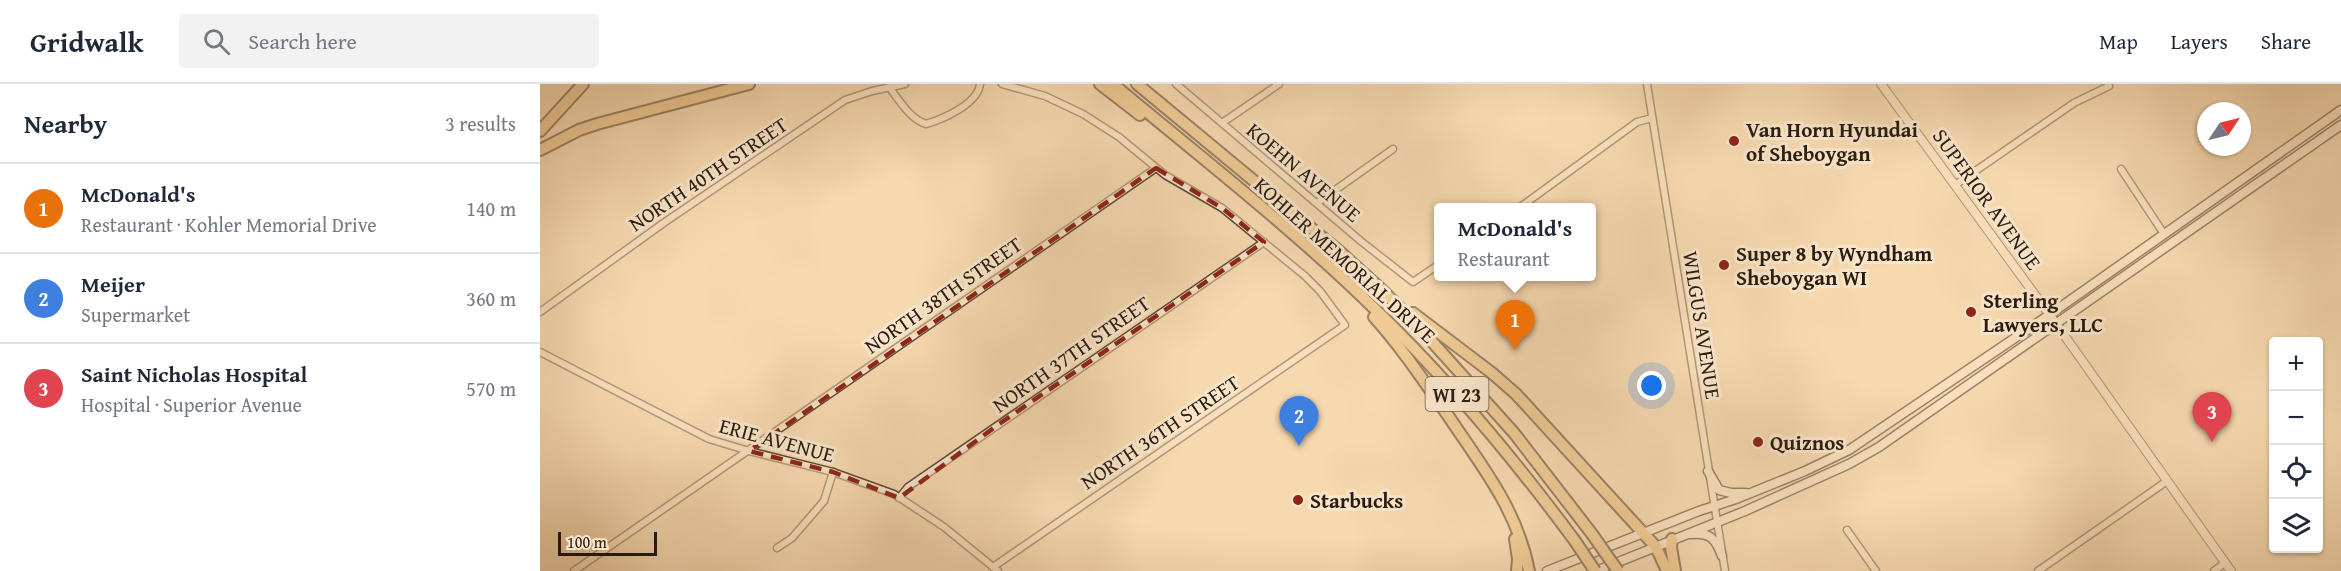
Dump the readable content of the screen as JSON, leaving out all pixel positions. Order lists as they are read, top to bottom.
{
  "streets": {
    "highway": ["KOHLER MEMORIAL DRIVE", "WI 23"],
    "street": [
      "KOEHN AVENUE",
      "NORTH 40TH STREET",
      "SUPERIOR AVENUE",
      "NORTH 38TH STREET",
      "WILGUS AVENUE",
      "NORTH 37TH STREET",
      "NORTH 36TH STREET",
      "ERIE AVENUE"
    ]
  },
  "crossings": [
    ["NORTH 38TH STREET", "ERIE AVENUE"],
    ["NORTH 37TH STREET", "NORTH 36TH STREET"],
    ["NORTH 37TH STREET", "ERIE AVENUE"],
    ["NORTH 36TH STREET", "ERIE AVENUE"]
  ],
  "places": [
    "Van Horn Hyundai of Sheboygan",
    "Super 8 by Wyndham Sheboygan WI",
    "Sterling Lawyers, LLC",
    "Quiznos",
    "Starbucks"
  ],
  "scale_bar": "100 m",
  "north": "top right",
  "page": {
    "header": "Gridwalk",
    "search": "Search here",
    "nav": ["Map", "Layers", "Share"],
    "heading": ["Nearby", "3 results"],
    "list": [
      {
        "mark": "1",
        "name": "McDonald's",
        "note": "Restaurant · Kohler Memorial Drive",
        "value": "140 m"
      },
      {
        "mark": "2",
        "name": "Meijer",
        "note": "Supermarket",
        "value": "360 m"
      },
      {
        "mark": "3",
        "name": "Saint Nicholas Hospital",
        "note": "Hospital · Superior Avenue",
        "value": "570 m"
      }
    ],
    "popup": ["McDonald's", "Restaurant"],
    "pins": ["1", "3", "2"],
    "map_buttons": ["+", "−"],
    "scale": "100 m"
  }
}
